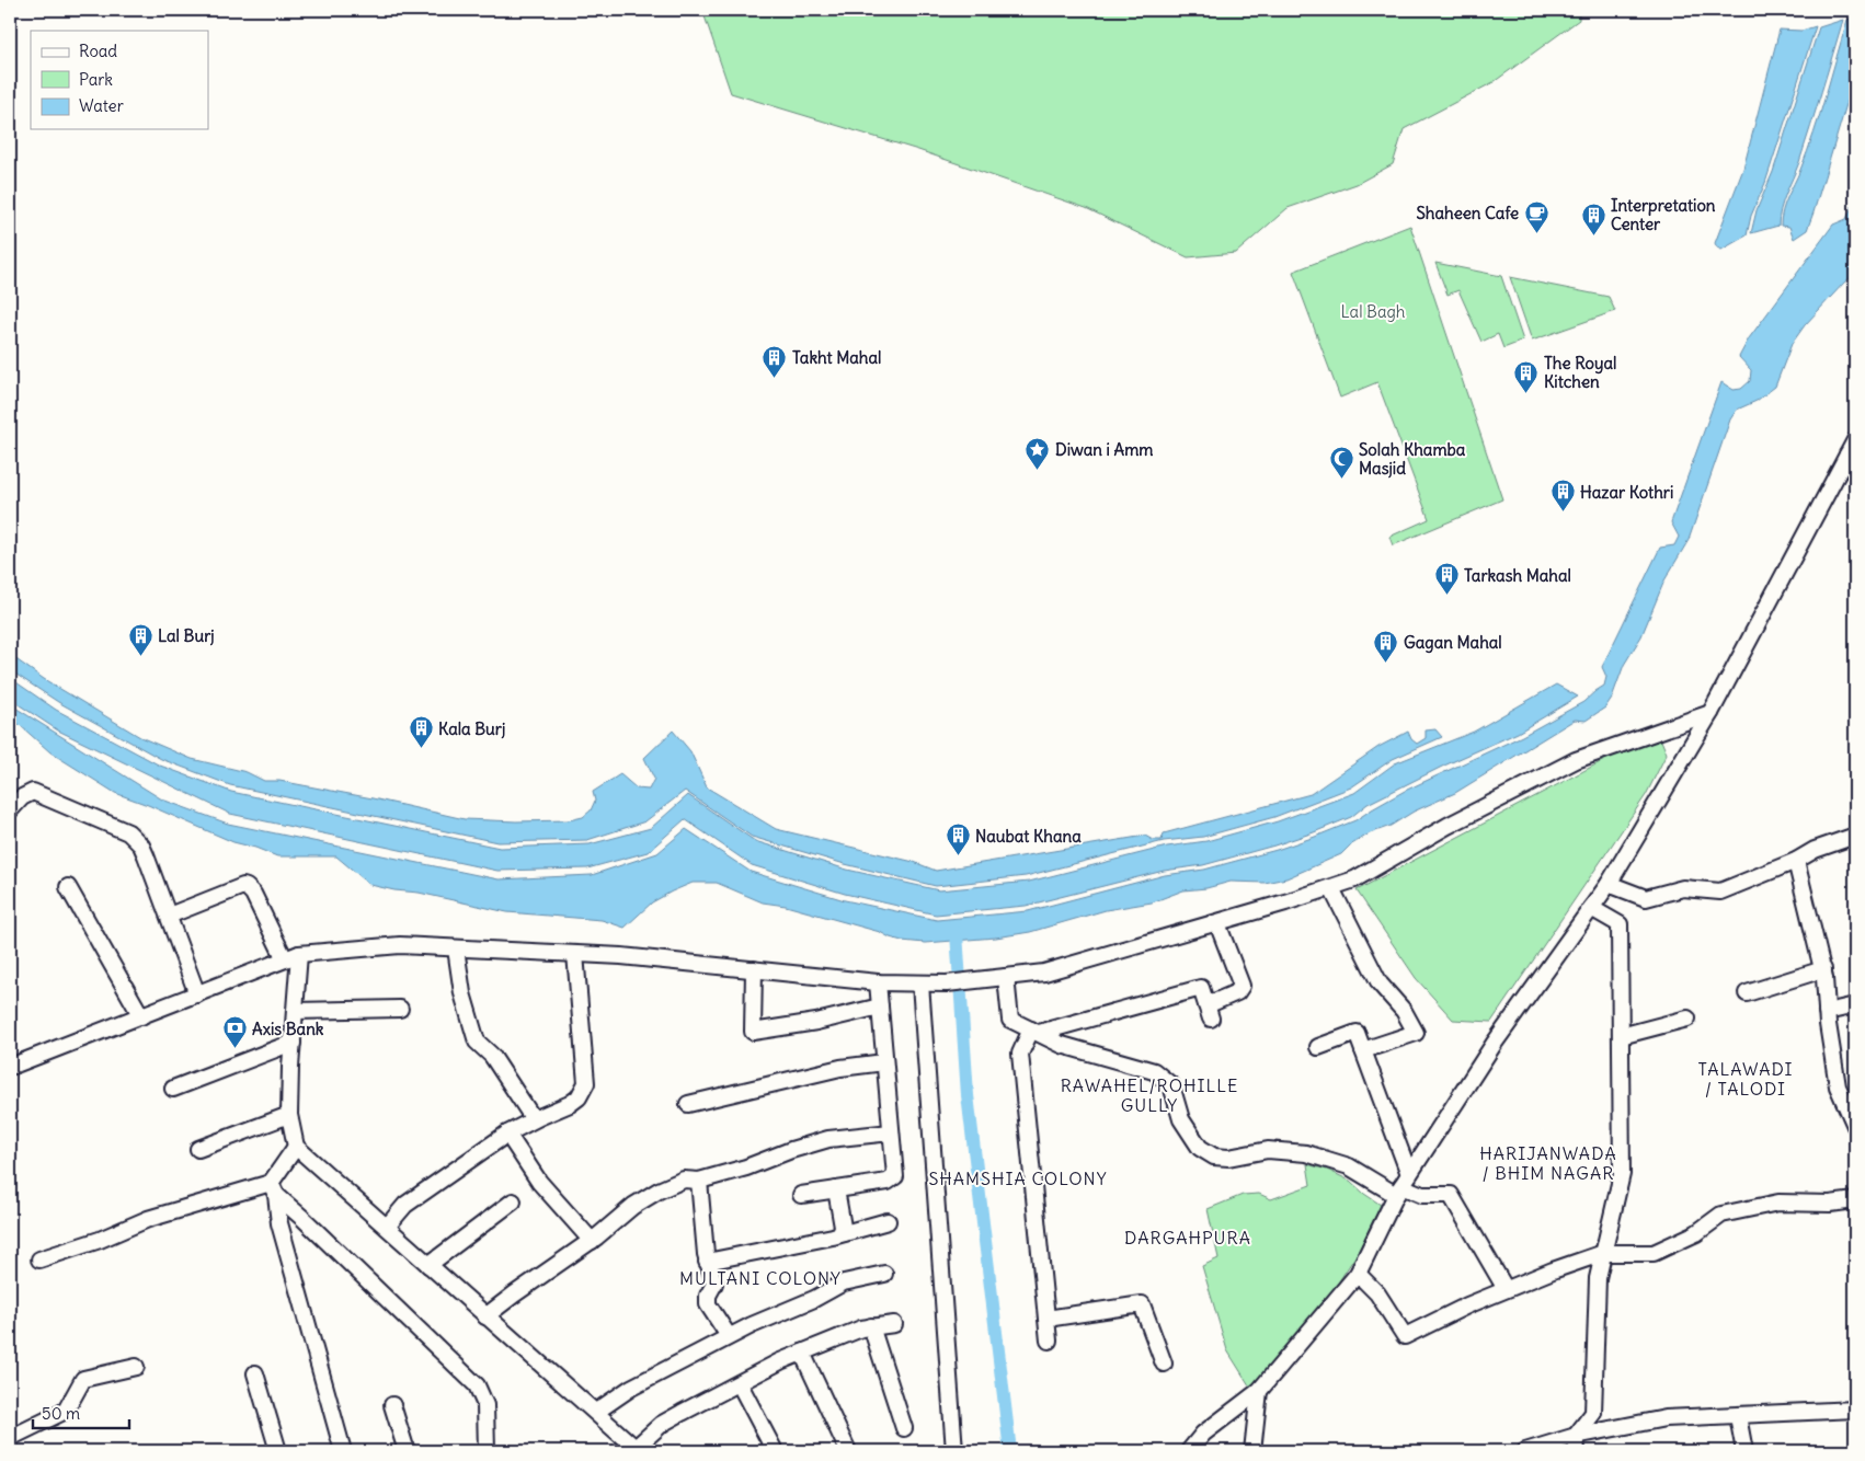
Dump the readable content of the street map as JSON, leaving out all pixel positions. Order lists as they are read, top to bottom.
{
  "districts": [
    "TALAWADI / TALODI",
    "RAWAHEL/ROHILLE GULLY",
    "HARIJANWADA / BHIM NAGAR",
    "SHAMSHIA COLONY",
    "DARGAHPURA",
    "MULTANI COLONY"
  ],
  "parks": ["Lal Bagh"],
  "places": {
    "cafe": ["Shaheen Cafe"],
    "building": [
      "Interpretation Center",
      "Takht Mahal",
      "The Royal Kitchen",
      "Hazar Kothri",
      "Tarkash Mahal",
      "Lal Burj",
      "Gagan Mahal",
      "Kala Burj",
      "Naubat Khana"
    ],
    "place": ["Diwan i Amm"],
    "mosque": ["Solah Khamba Masjid"],
    "bank": ["Axis Bank"]
  },
  "legend": ["Road", "Park", "Water"],
  "scale_bar": "50 m"
}
